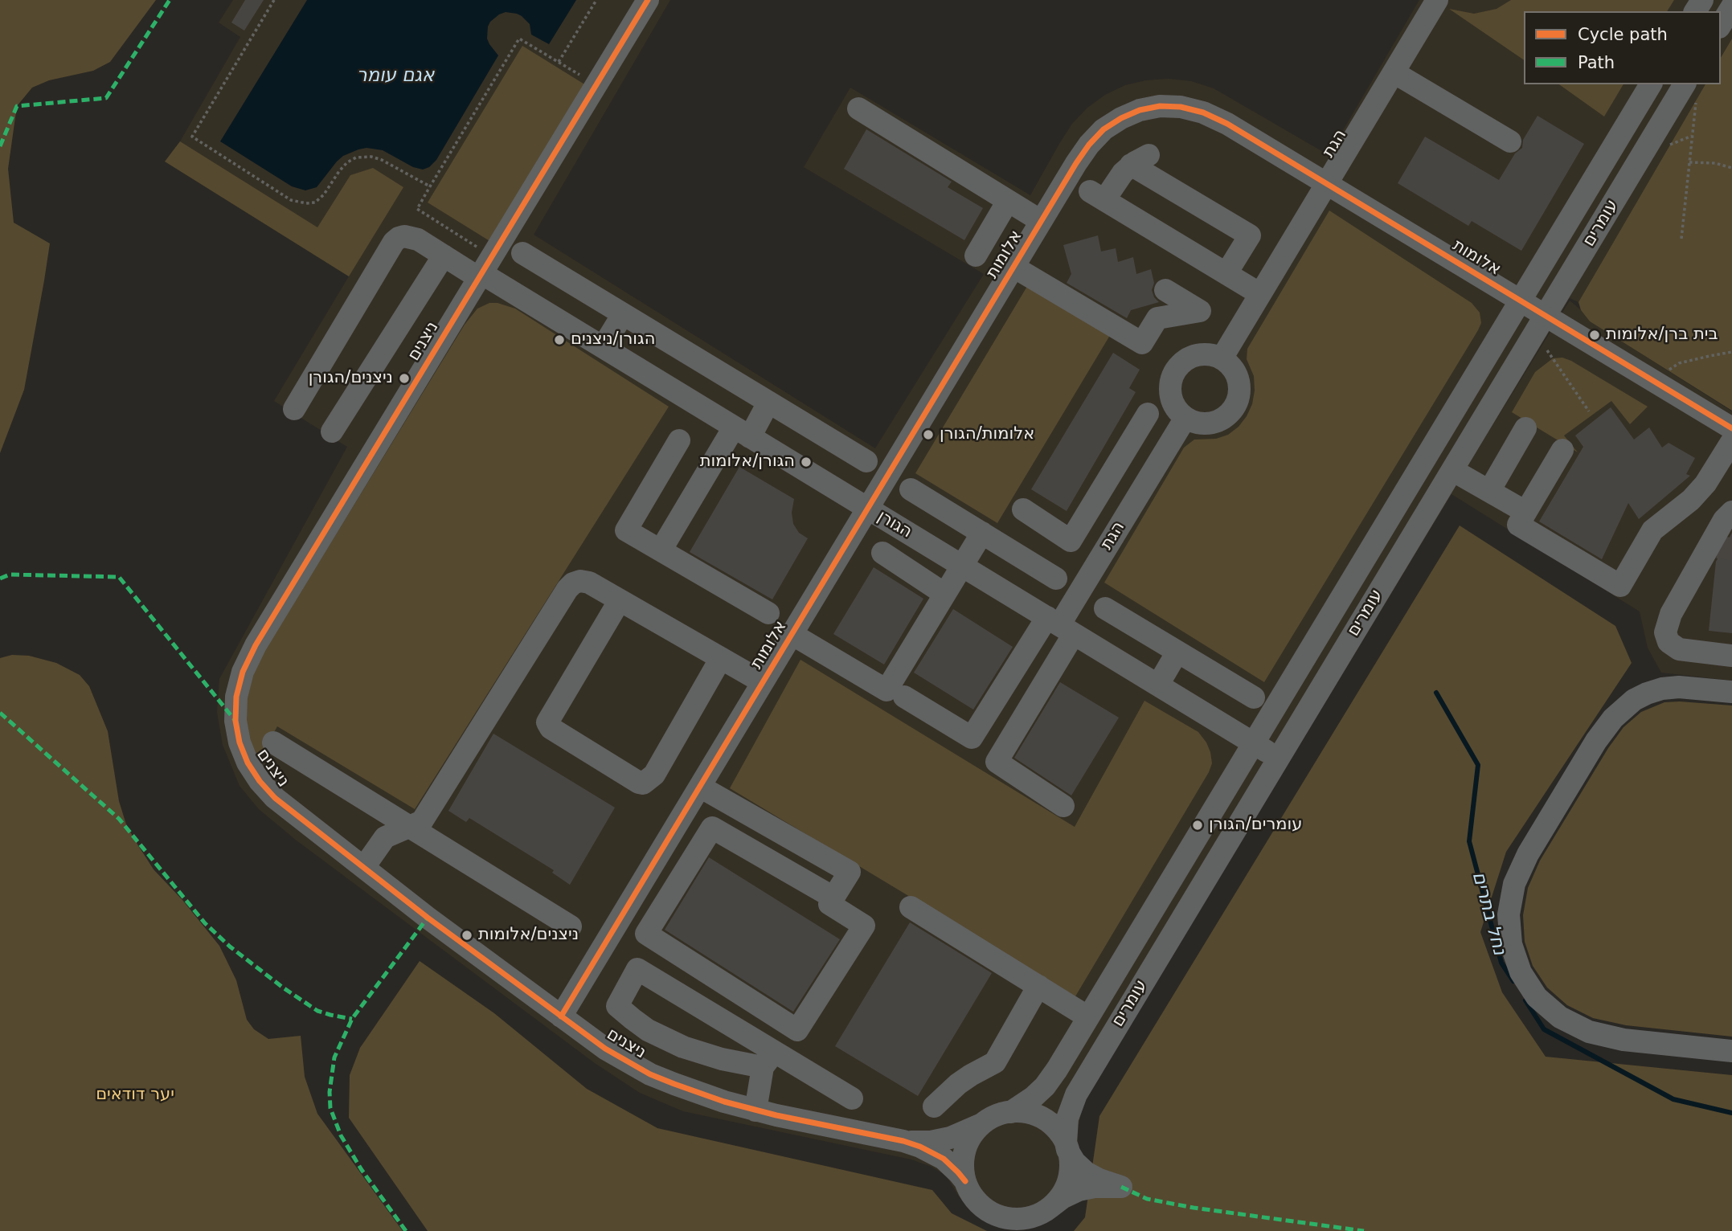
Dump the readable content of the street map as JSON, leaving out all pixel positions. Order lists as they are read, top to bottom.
{
  "streets": {
    "street": [
      "הגת",
      "עומרים",
      "אלומות",
      "ניצנים",
      "הגורן"
    ]
  },
  "crossings": [
    ["הגת", "אלומות"],
    ["הגת", "הגורן"],
    ["עומרים", "אלומות"],
    ["עומרים", "ניצנים"],
    ["עומרים", "הגורן"],
    ["אלומות", "ניצנים"],
    ["אלומות", "הגורן"],
    ["ניצנים", "הגורן"]
  ],
  "water": ["אגם עומר", "נחל בתרים"],
  "parks": ["יער דודאים"],
  "places": [
    "בית ברן/אלומות",
    "הגורן/ניצנים",
    "ניצנים/הגורן",
    "אלומות/הגורן",
    "הגורן/אלומות",
    "עומרים/הגורן",
    "ניצנים/אלומות"
  ],
  "legend": ["Cycle path", "Path"]
}
